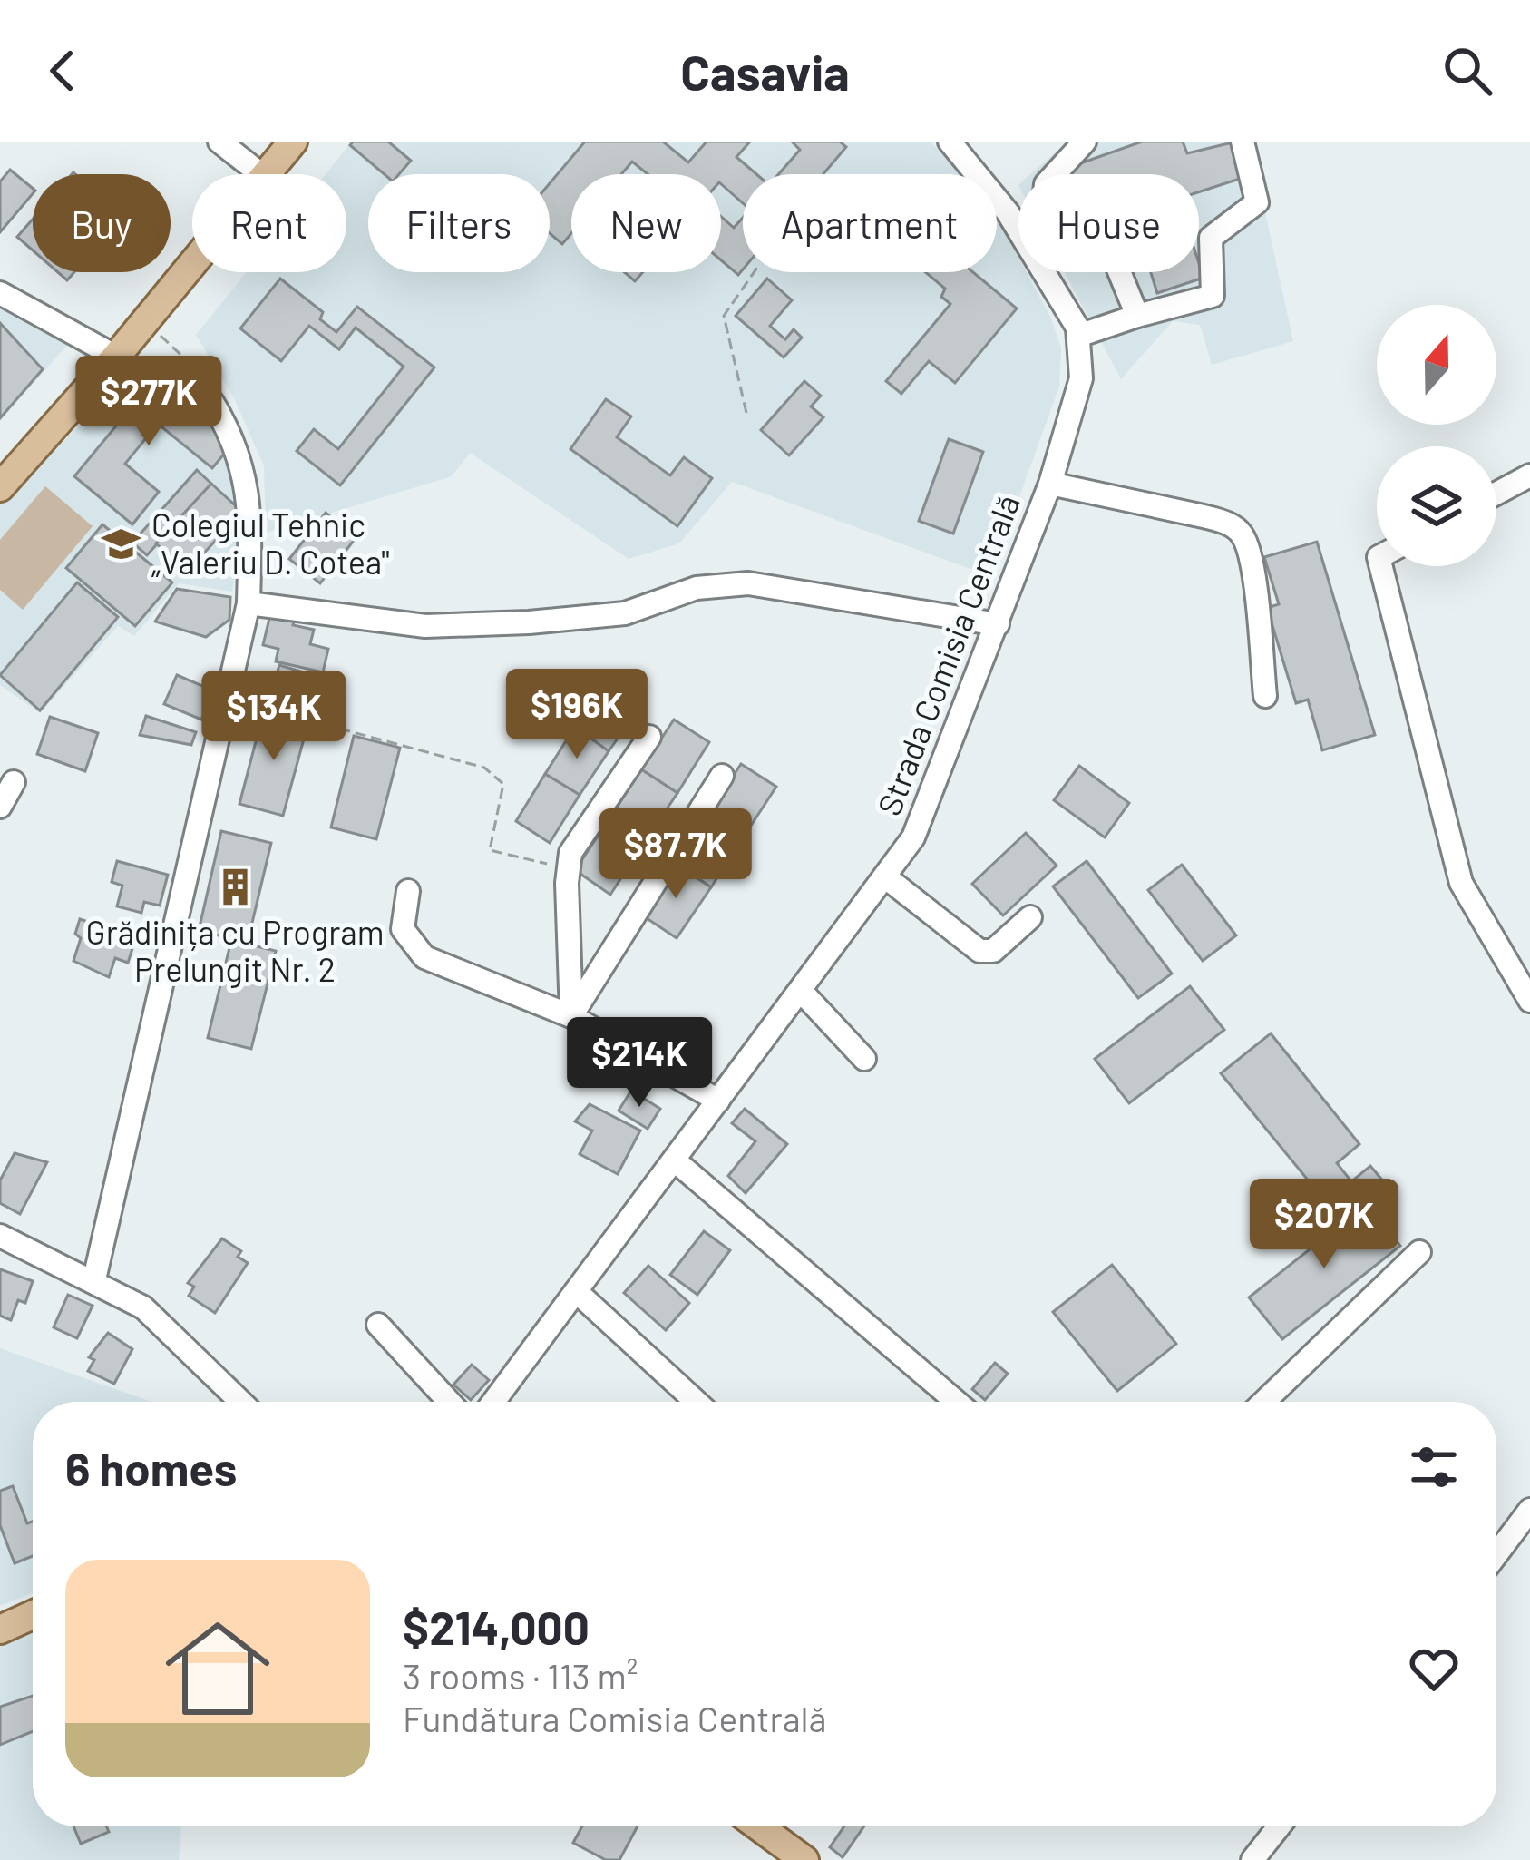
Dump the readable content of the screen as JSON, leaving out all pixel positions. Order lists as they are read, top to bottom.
{
  "streets": {
    "street": ["Strada Comisia Centrală"]
  },
  "places": {
    "school or university": ["Colegiul Tehnic „Valeriu D. Cotea\""],
    "building": ["Grădinița cu Program Prelungit Nr. 2"]
  },
  "north": "top",
  "page": {
    "header": "Casavia",
    "chip": [
      "Buy",
      "Rent",
      "Filters",
      "New",
      "Apartment",
      "House"
    ],
    "price": [
      "$277K",
      "$196K",
      "$134K",
      "$87.7K",
      "$214K",
      "$207K"
    ],
    "heading": "6 homes",
    "list": [
      {
        "name": "$214,000",
        "note": "3 rooms · 113 m² · Fundătura Comisia Centrală"
      }
    ]
  }
}
